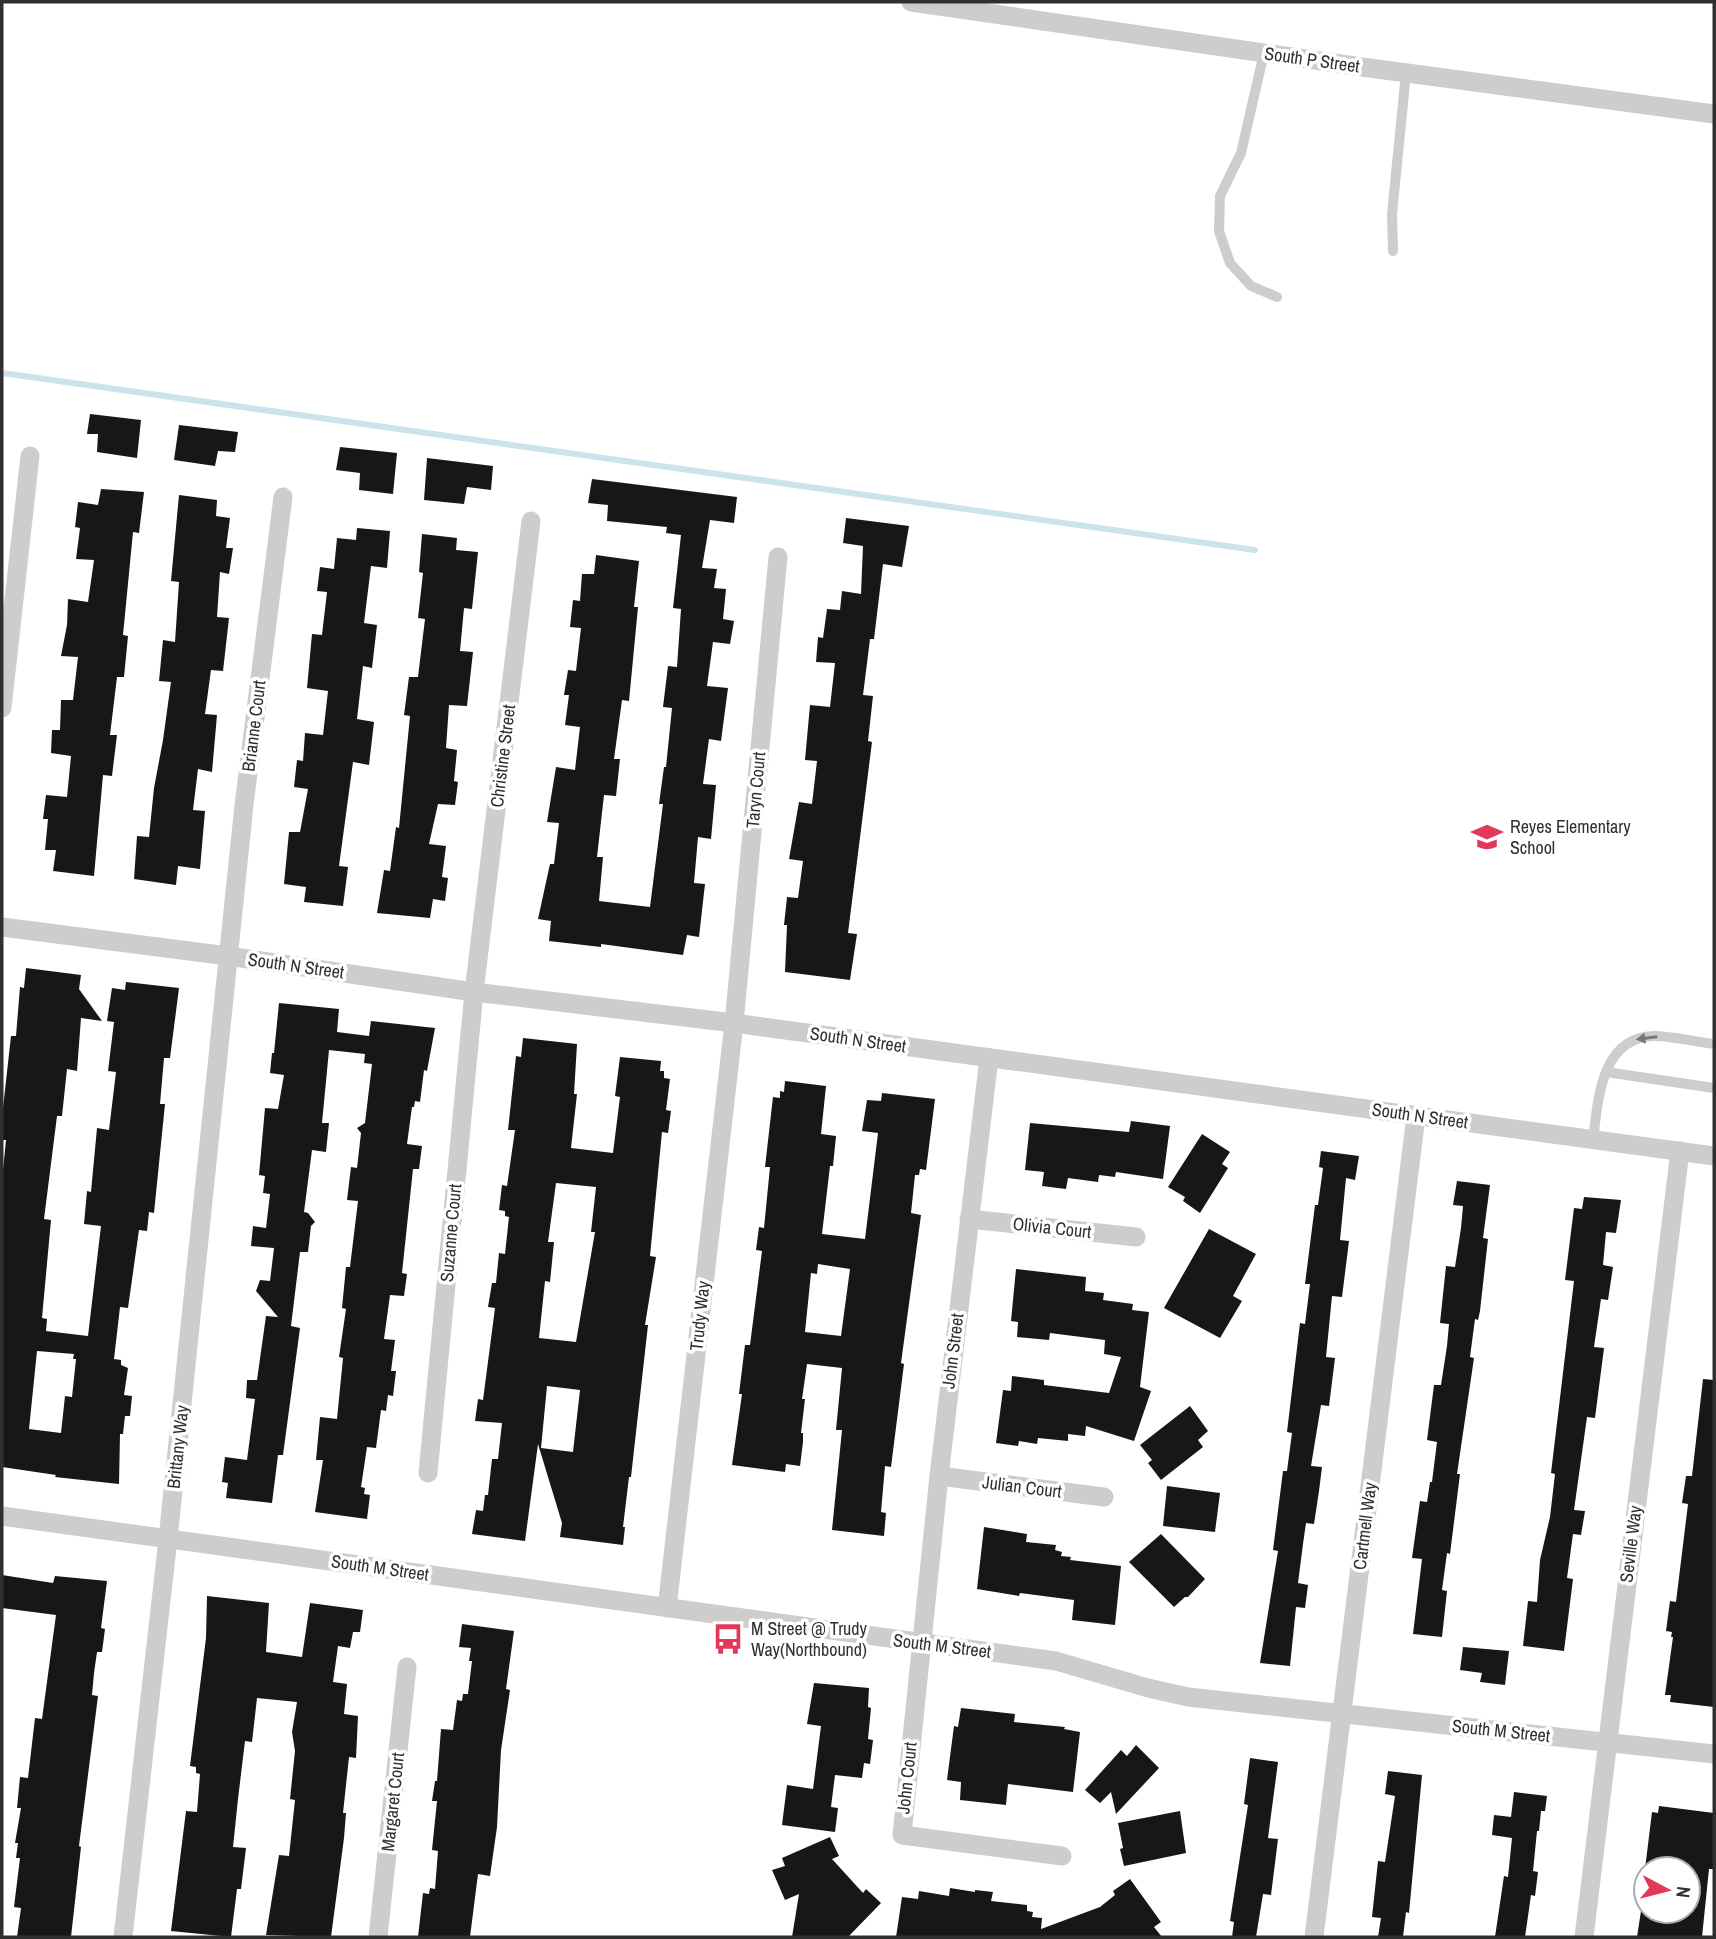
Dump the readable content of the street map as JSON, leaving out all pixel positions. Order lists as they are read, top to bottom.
{
  "streets": {
    "street": [
      "South P Street",
      "Brianne Court",
      "Christine Street",
      "Taryn Court",
      "South N Street",
      "Olivia Court",
      "Suzanne Court",
      "Trudy Way",
      "John Street",
      "Brittany Way",
      "Julian Court",
      "Cartmell Way",
      "Seville Way",
      "South M Street",
      "John Court",
      "Margaret Court"
    ]
  },
  "crossings": [
    ["Brianne Court", "South N Street"],
    ["Brianne Court", "Brittany Way"],
    ["Christine Street", "South N Street"],
    ["Christine Street", "Suzanne Court"],
    ["Taryn Court", "South N Street"],
    ["Taryn Court", "Trudy Way"],
    ["South N Street", "Suzanne Court"],
    ["South N Street", "Trudy Way"],
    ["South N Street", "John Street"],
    ["South N Street", "Brittany Way"],
    ["South N Street", "Cartmell Way"],
    ["South N Street", "Seville Way"],
    ["Olivia Court", "John Street"],
    ["Trudy Way", "South M Street"],
    ["John Street", "Julian Court"],
    ["John Street", "South M Street"],
    ["John Street", "John Court"],
    ["Brittany Way", "South M Street"],
    ["Cartmell Way", "South M Street"],
    ["Seville Way", "South M Street"],
    ["South M Street", "John Court"]
  ],
  "places": {
    "school or university": ["Reyes Elementary School"],
    "bus stop": ["M Street @ Trudy Way(Northbound)"]
  },
  "north": "right"
}
